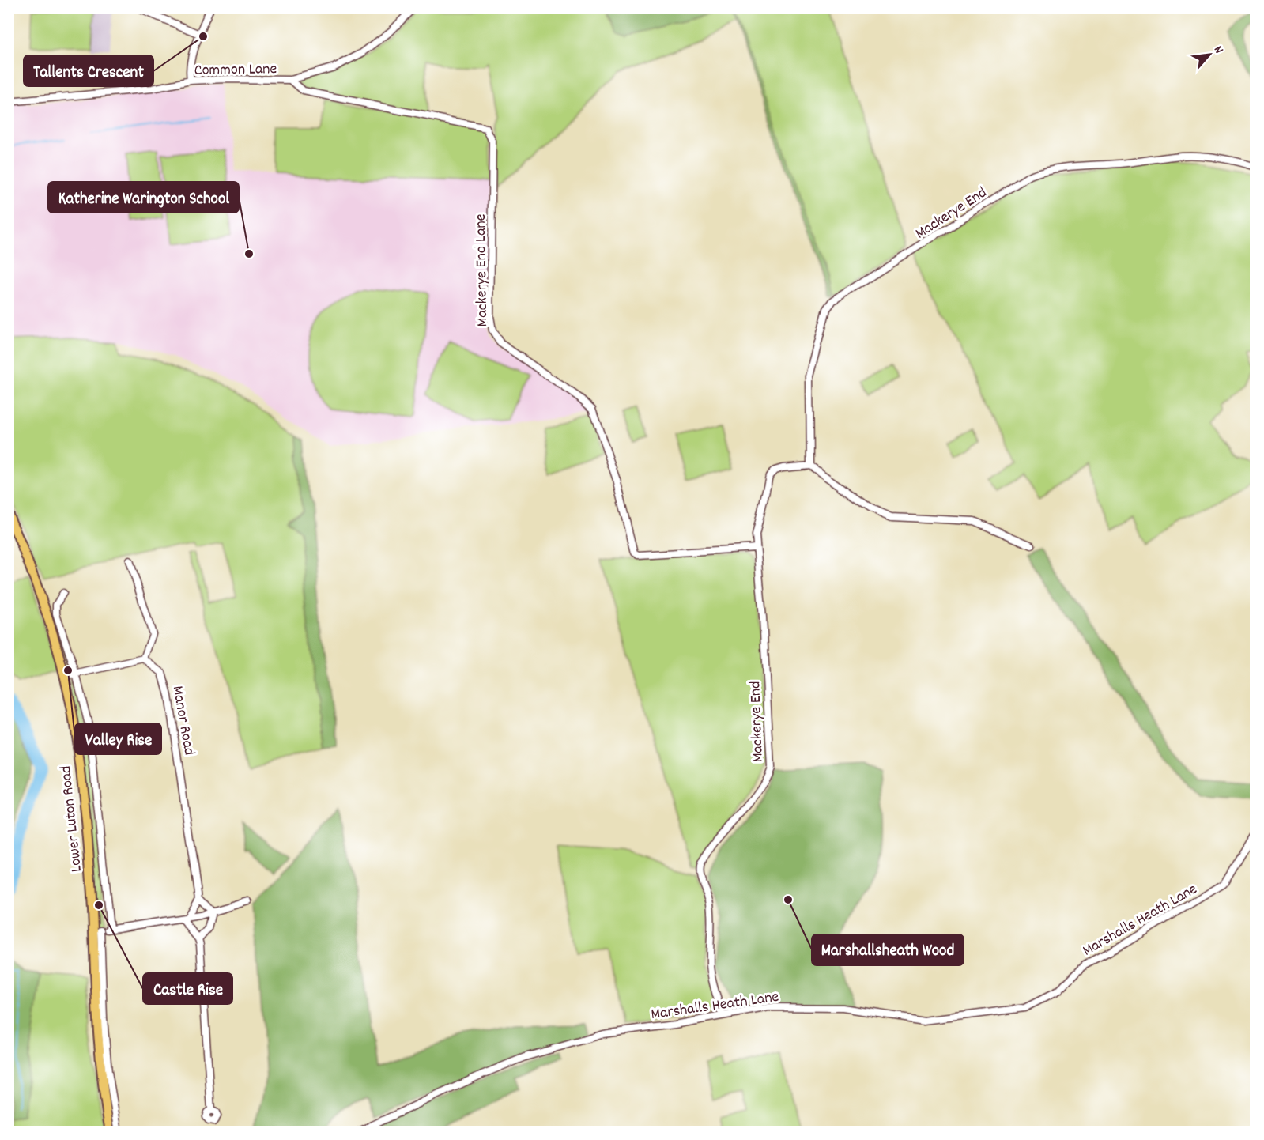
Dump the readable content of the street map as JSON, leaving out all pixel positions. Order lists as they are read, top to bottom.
{
  "streets": {
    "main road": ["Lower Luton Road"],
    "street": [
      "Common Lane",
      "Mackerye End",
      "Mackerye End Lane",
      "Manor Road",
      "Marshalls Heath Lane"
    ]
  },
  "crossings": [
    ["Common Lane", "Mackerye End Lane"],
    ["Mackerye End", "Mackerye End Lane"],
    ["Mackerye End", "Marshalls Heath Lane"]
  ],
  "places": [
    "Tallents Crescent",
    "Katherine Warington School",
    "Valley Rise",
    "Marshallsheath Wood",
    "Castle Rise"
  ],
  "north": "top right"
}
